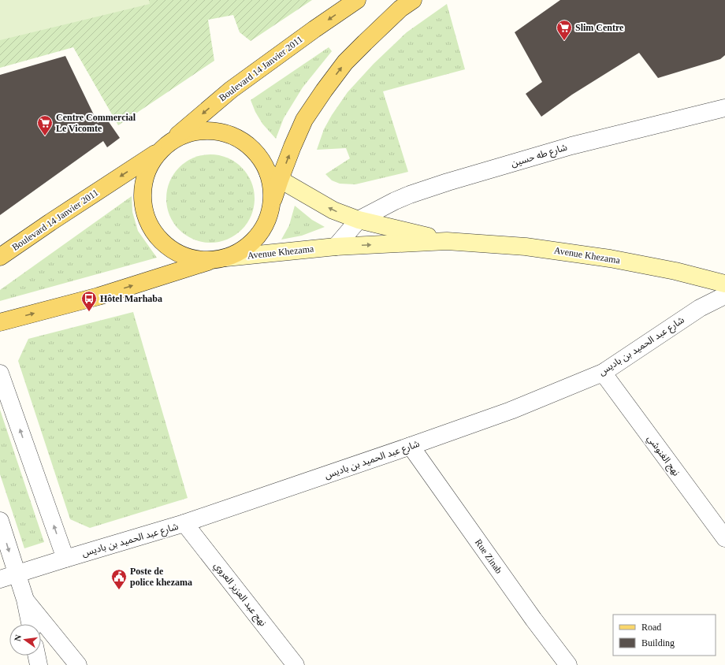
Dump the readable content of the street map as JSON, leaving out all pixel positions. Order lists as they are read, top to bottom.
{
  "streets": {
    "main road": ["Boulevard 14 Janvier 2011", "Avenue Khezama"],
    "street": [
      "شارع طه حسين",
      "شارع عبد الحميد بن باديس",
      "نهج الغنوشي",
      "Rue Zinab",
      "نهج عبد العزيز العروي"
    ]
  },
  "crossings": [
    ["شارع طه حسين", "Avenue Khezama"],
    ["شارع عبد الحميد بن باديس", "نهج الغنوشي"],
    ["شارع عبد الحميد بن باديس", "Rue Zinab"],
    ["شارع عبد الحميد بن باديس", "نهج عبد العزيز العروي"]
  ],
  "places": {
    "supermarket": ["Slim Centre", "Centre Commercial Le Vicomte"],
    "bus stop": ["Hôtel Marhaba"],
    "public building": ["Poste de police khezama"]
  },
  "legend": ["Road", "Building"],
  "north": "left"
}
